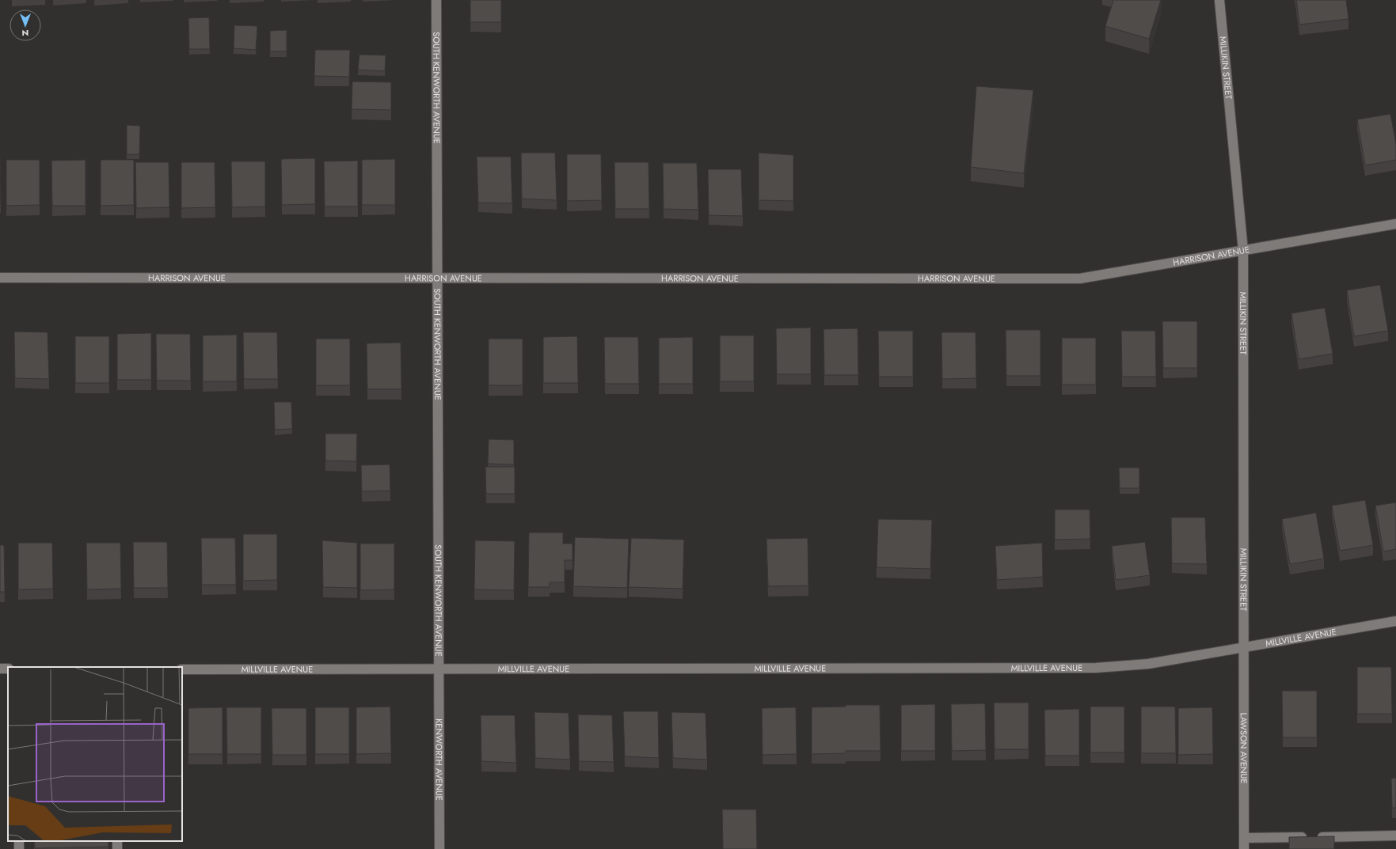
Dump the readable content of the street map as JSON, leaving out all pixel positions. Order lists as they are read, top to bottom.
{
  "streets": {
    "street": [
      "MILLIKIN STREET",
      "SOUTH KENWORTH AVENUE",
      "HARRISON AVENUE",
      "MILLVILLE AVENUE",
      "LAWSON AVENUE",
      "KENWORTH AVENUE"
    ]
  },
  "crossings": [
    ["MILLIKIN STREET", "HARRISON AVENUE"],
    ["MILLIKIN STREET", "MILLVILLE AVENUE"],
    ["MILLIKIN STREET", "LAWSON AVENUE"],
    ["SOUTH KENWORTH AVENUE", "HARRISON AVENUE"],
    ["SOUTH KENWORTH AVENUE", "MILLVILLE AVENUE"],
    ["SOUTH KENWORTH AVENUE", "KENWORTH AVENUE"],
    ["MILLVILLE AVENUE", "LAWSON AVENUE"],
    ["MILLVILLE AVENUE", "KENWORTH AVENUE"]
  ],
  "north": "bottom"
}
